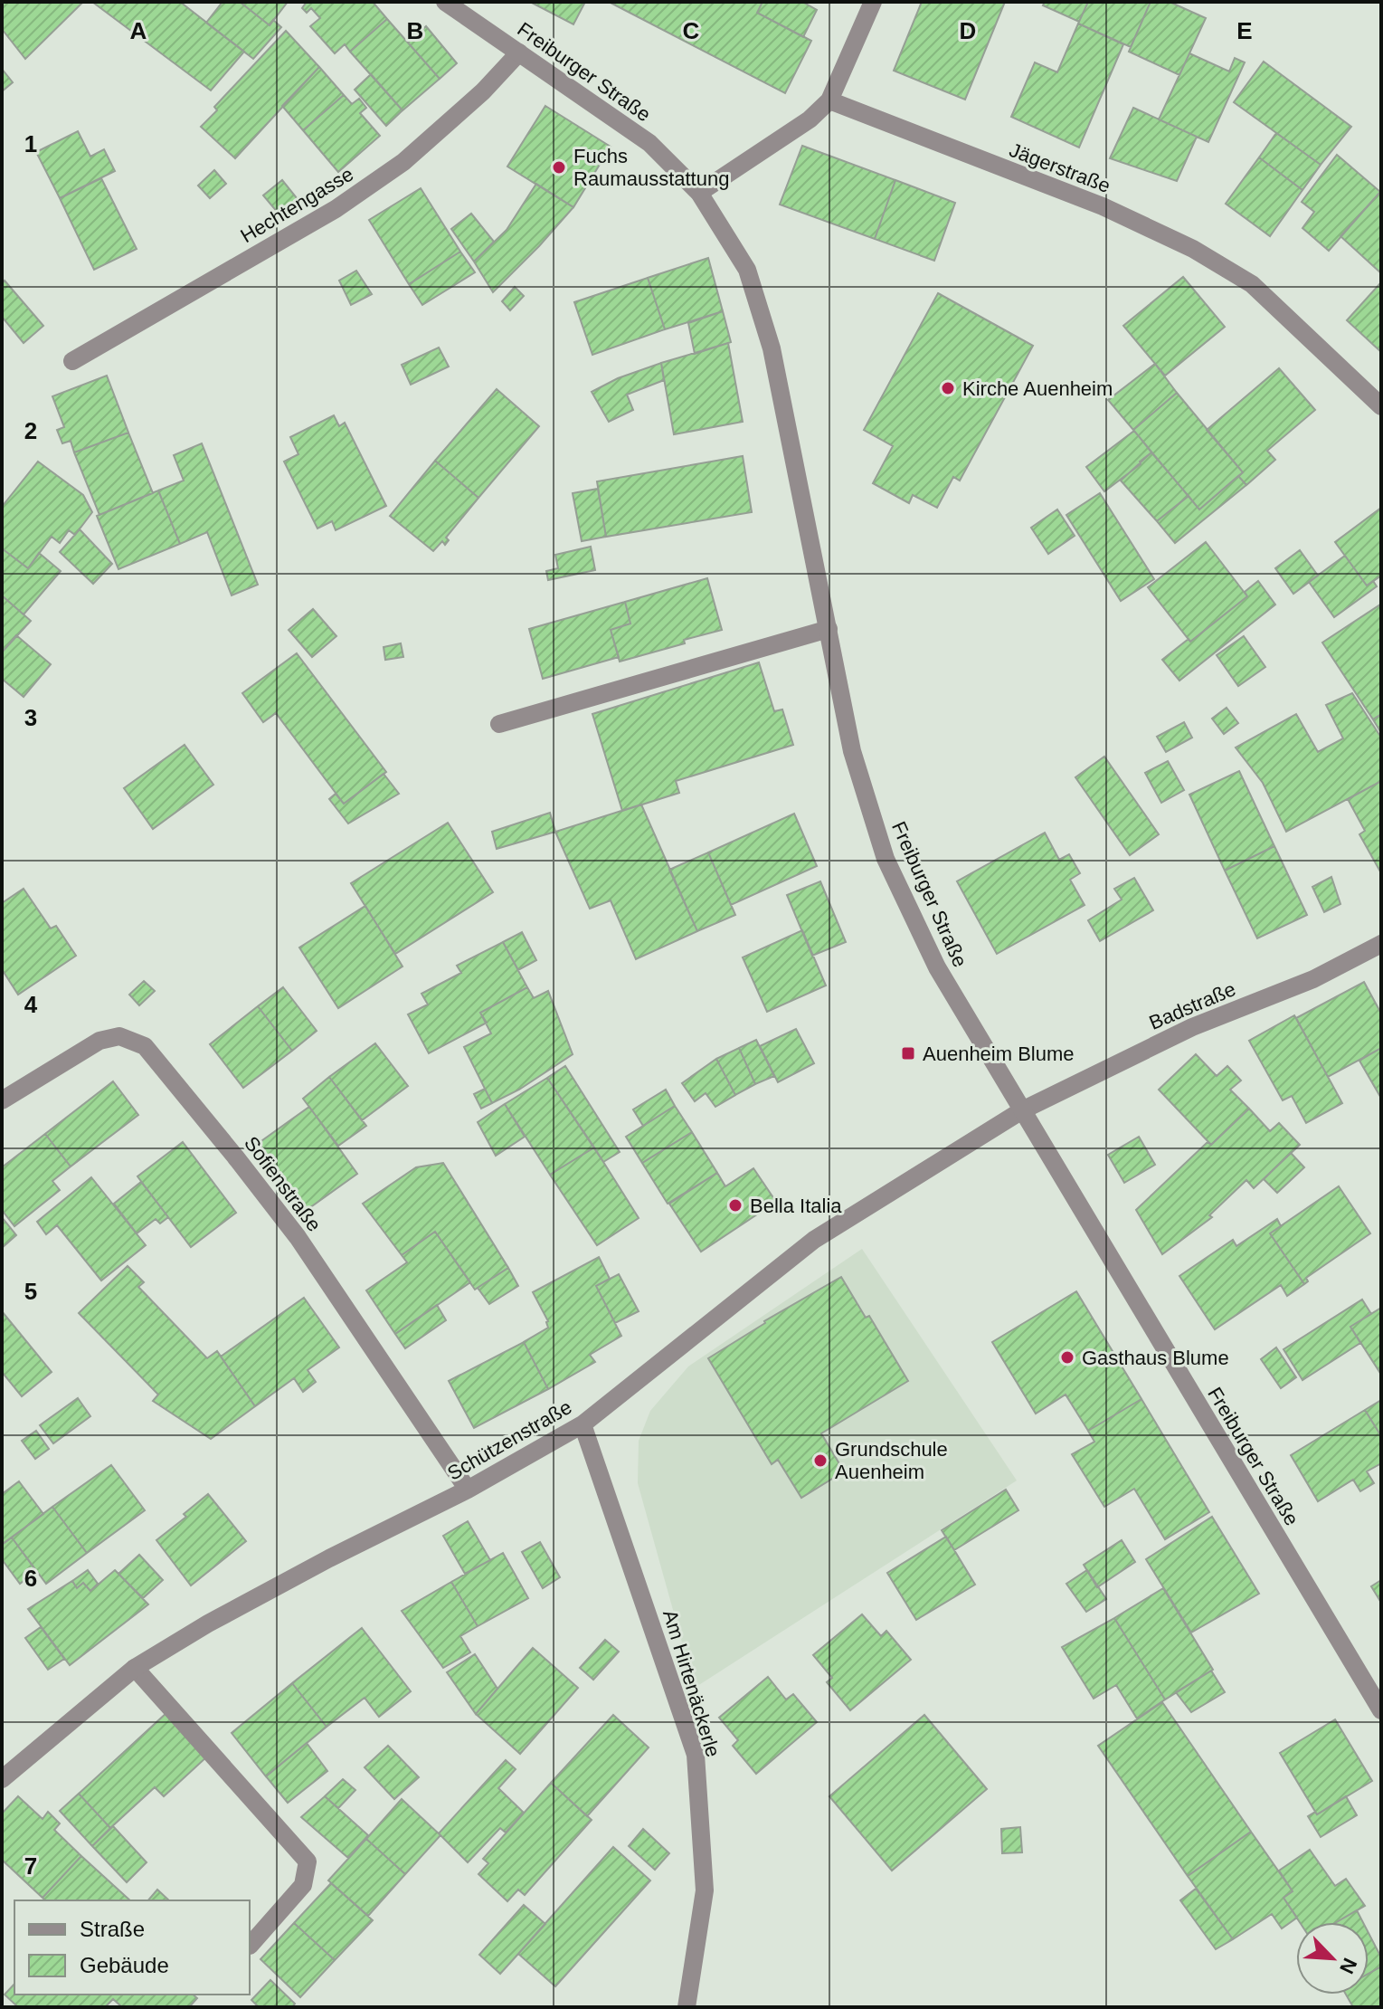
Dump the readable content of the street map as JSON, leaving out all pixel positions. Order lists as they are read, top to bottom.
{
  "streets": {
    "street": [
      "Freiburger Straße",
      "Jägerstraße",
      "Hechtengasse",
      "Badstraße",
      "Sofienstraße",
      "Schützenstraße",
      "Am Hirtenäckerle"
    ]
  },
  "crossings": [
    ["Freiburger Straße", "Hechtengasse"],
    ["Freiburger Straße", "Badstraße"],
    ["Freiburger Straße", "Schützenstraße"],
    ["Badstraße", "Schützenstraße"],
    ["Sofienstraße", "Schützenstraße"],
    ["Schützenstraße", "Am Hirtenäckerle"]
  ],
  "places": {
    "other": [
      "Fuchs Raumausstattung",
      "Kirche Auenheim",
      "Bella Italia",
      "Gasthaus Blume",
      "Grundschule Auenheim"
    ],
    "transit": ["Auenheim Blume"]
  },
  "legend": ["Straße", "Gebäude"],
  "north": "bottom right",
  "grid": {
    "columns": [
      "A",
      "B",
      "C",
      "D",
      "E"
    ],
    "rows": [
      "1",
      "2",
      "3",
      "4",
      "5",
      "6",
      "7"
    ]
  }
}
